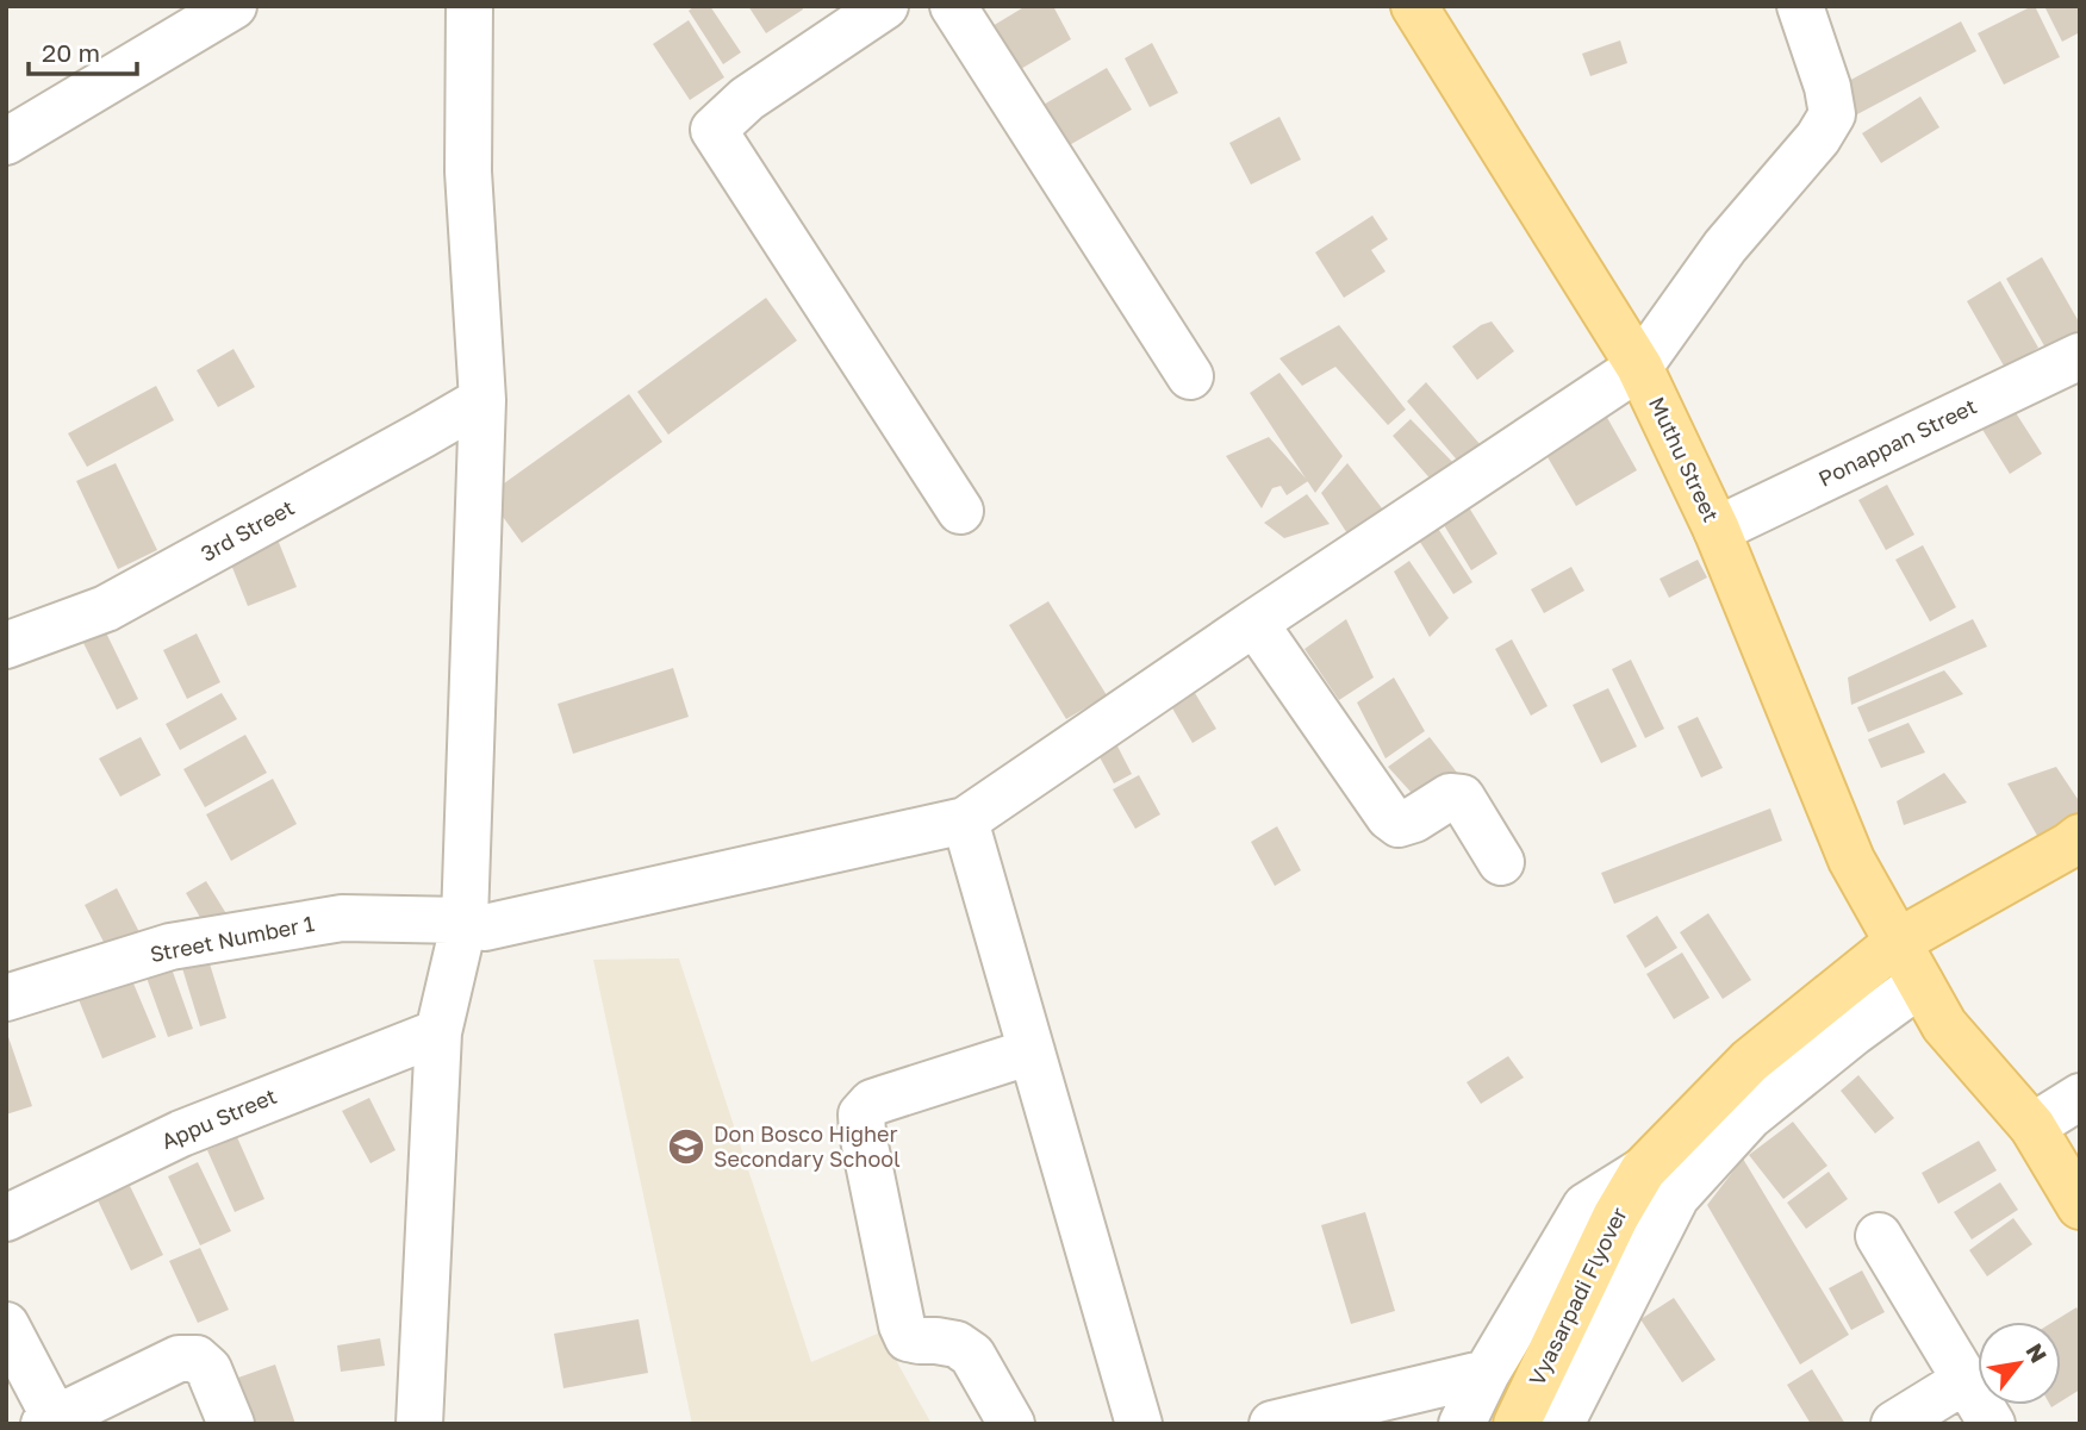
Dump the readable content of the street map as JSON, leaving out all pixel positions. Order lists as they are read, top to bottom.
{
  "streets": {
    "main road": ["Muthu Street", "Vyasarpadi Flyover"],
    "street": [
      "Ponappan Street",
      "3rd Street",
      "Street Number 1",
      "Appu Street"
    ]
  },
  "crossings": [
    ["Ponappan Street", "Muthu Street"],
    ["Muthu Street", "Vyasarpadi Flyover"]
  ],
  "places": {
    "school or university": ["Don Bosco Higher Secondary School"]
  },
  "scale_bar": "20 m",
  "north": "top right"
}
